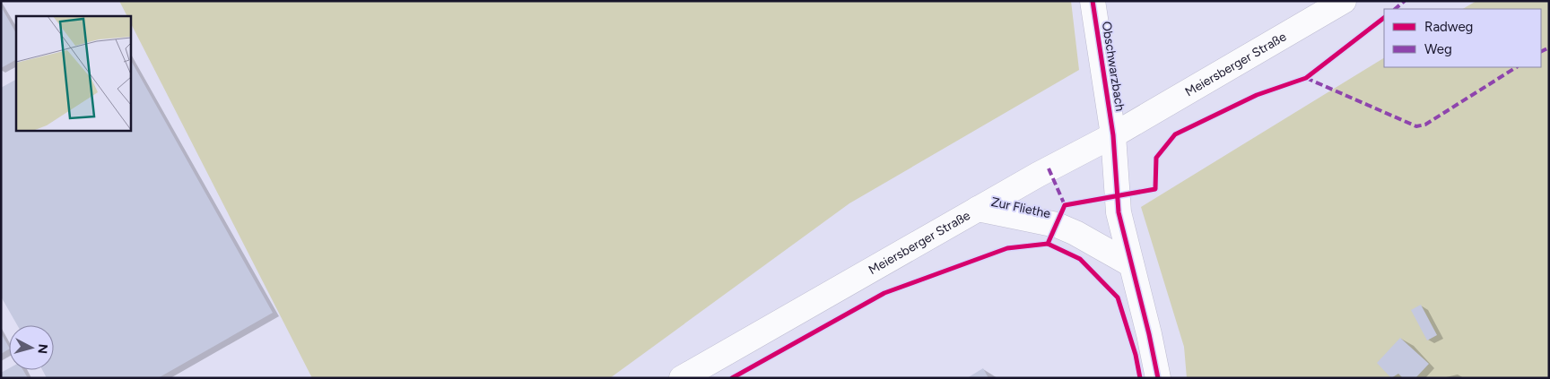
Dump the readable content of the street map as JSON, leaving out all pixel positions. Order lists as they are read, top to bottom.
{
  "streets": {
    "main road": ["Meiersberger Straße", "Obschwarzbach", "Zur Fliethe"]
  },
  "crossings": [
    ["Meiersberger Straße", "Obschwarzbach"],
    ["Meiersberger Straße", "Zur Fliethe"]
  ],
  "legend": ["Radweg", "Weg"],
  "north": "right"
}
